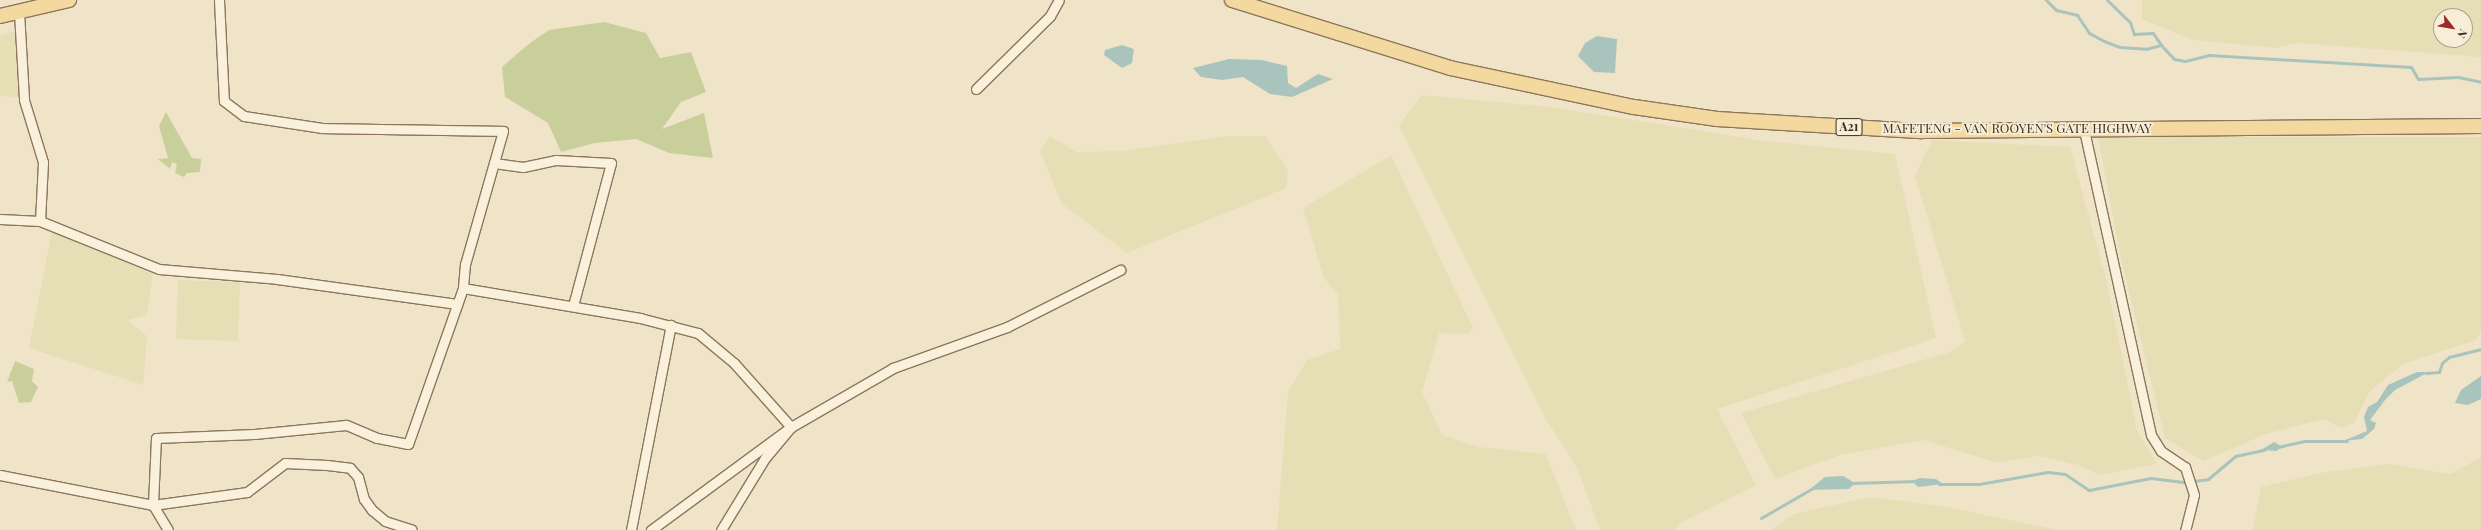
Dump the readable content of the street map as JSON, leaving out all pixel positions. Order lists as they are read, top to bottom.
{
  "streets": {
    "main road": ["A21", "MAFETENG - VAN ROOYEN'S GATE HIGHWAY"]
  },
  "north": "bottom right"
}
